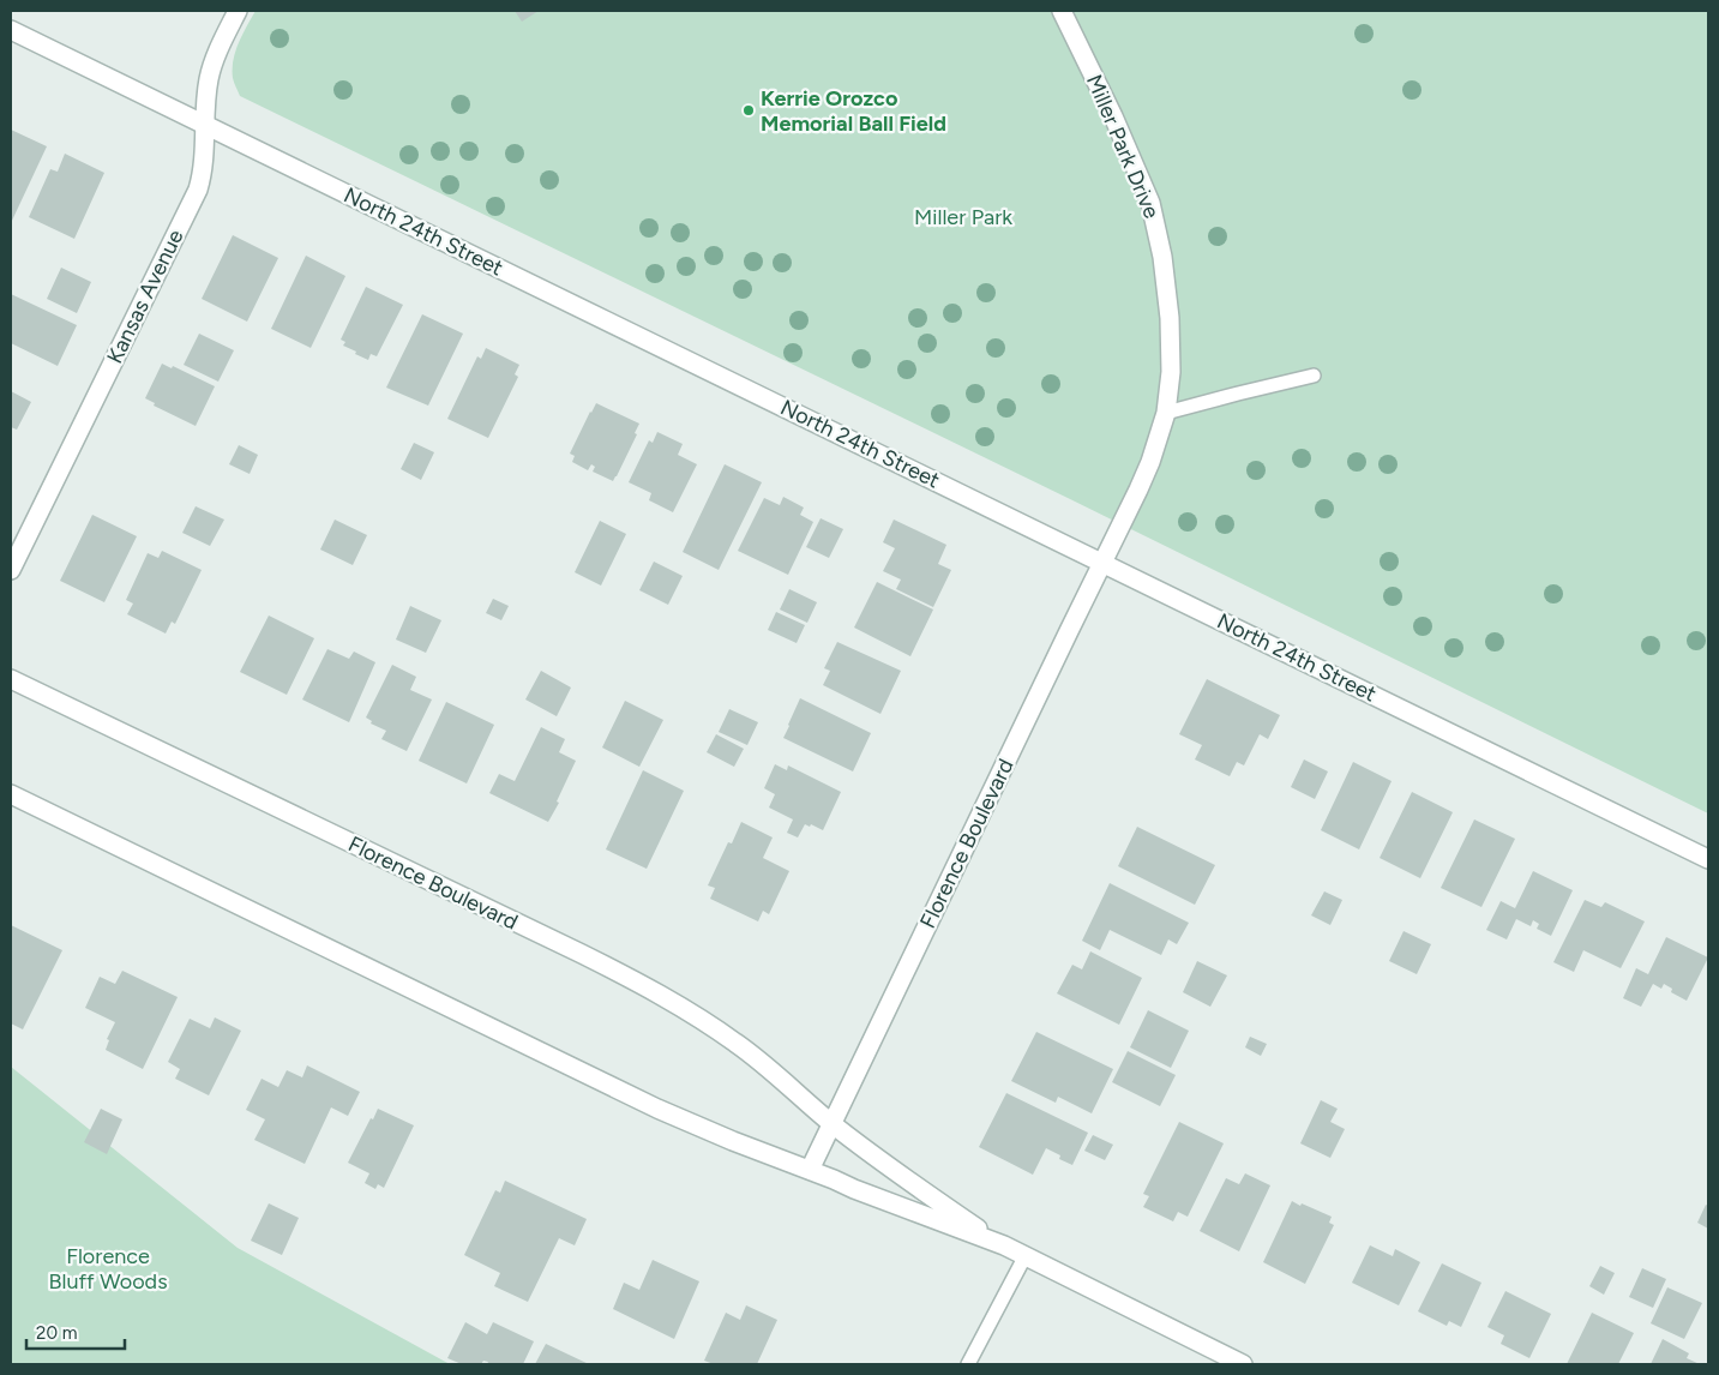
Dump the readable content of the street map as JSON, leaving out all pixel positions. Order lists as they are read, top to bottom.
{
  "streets": {
    "street": [
      "Miller Park Drive",
      "North 24th Street",
      "Kansas Avenue",
      "Florence Boulevard"
    ]
  },
  "crossings": [
    ["Miller Park Drive", "North 24th Street"],
    ["Miller Park Drive", "Florence Boulevard"],
    ["North 24th Street", "Kansas Avenue"],
    ["North 24th Street", "Florence Boulevard"]
  ],
  "parks": ["Miller Park", "Florence Bluff Woods"],
  "places": ["Kerrie Orozco Memorial Ball Field"],
  "scale_bar": "20 m"
}
